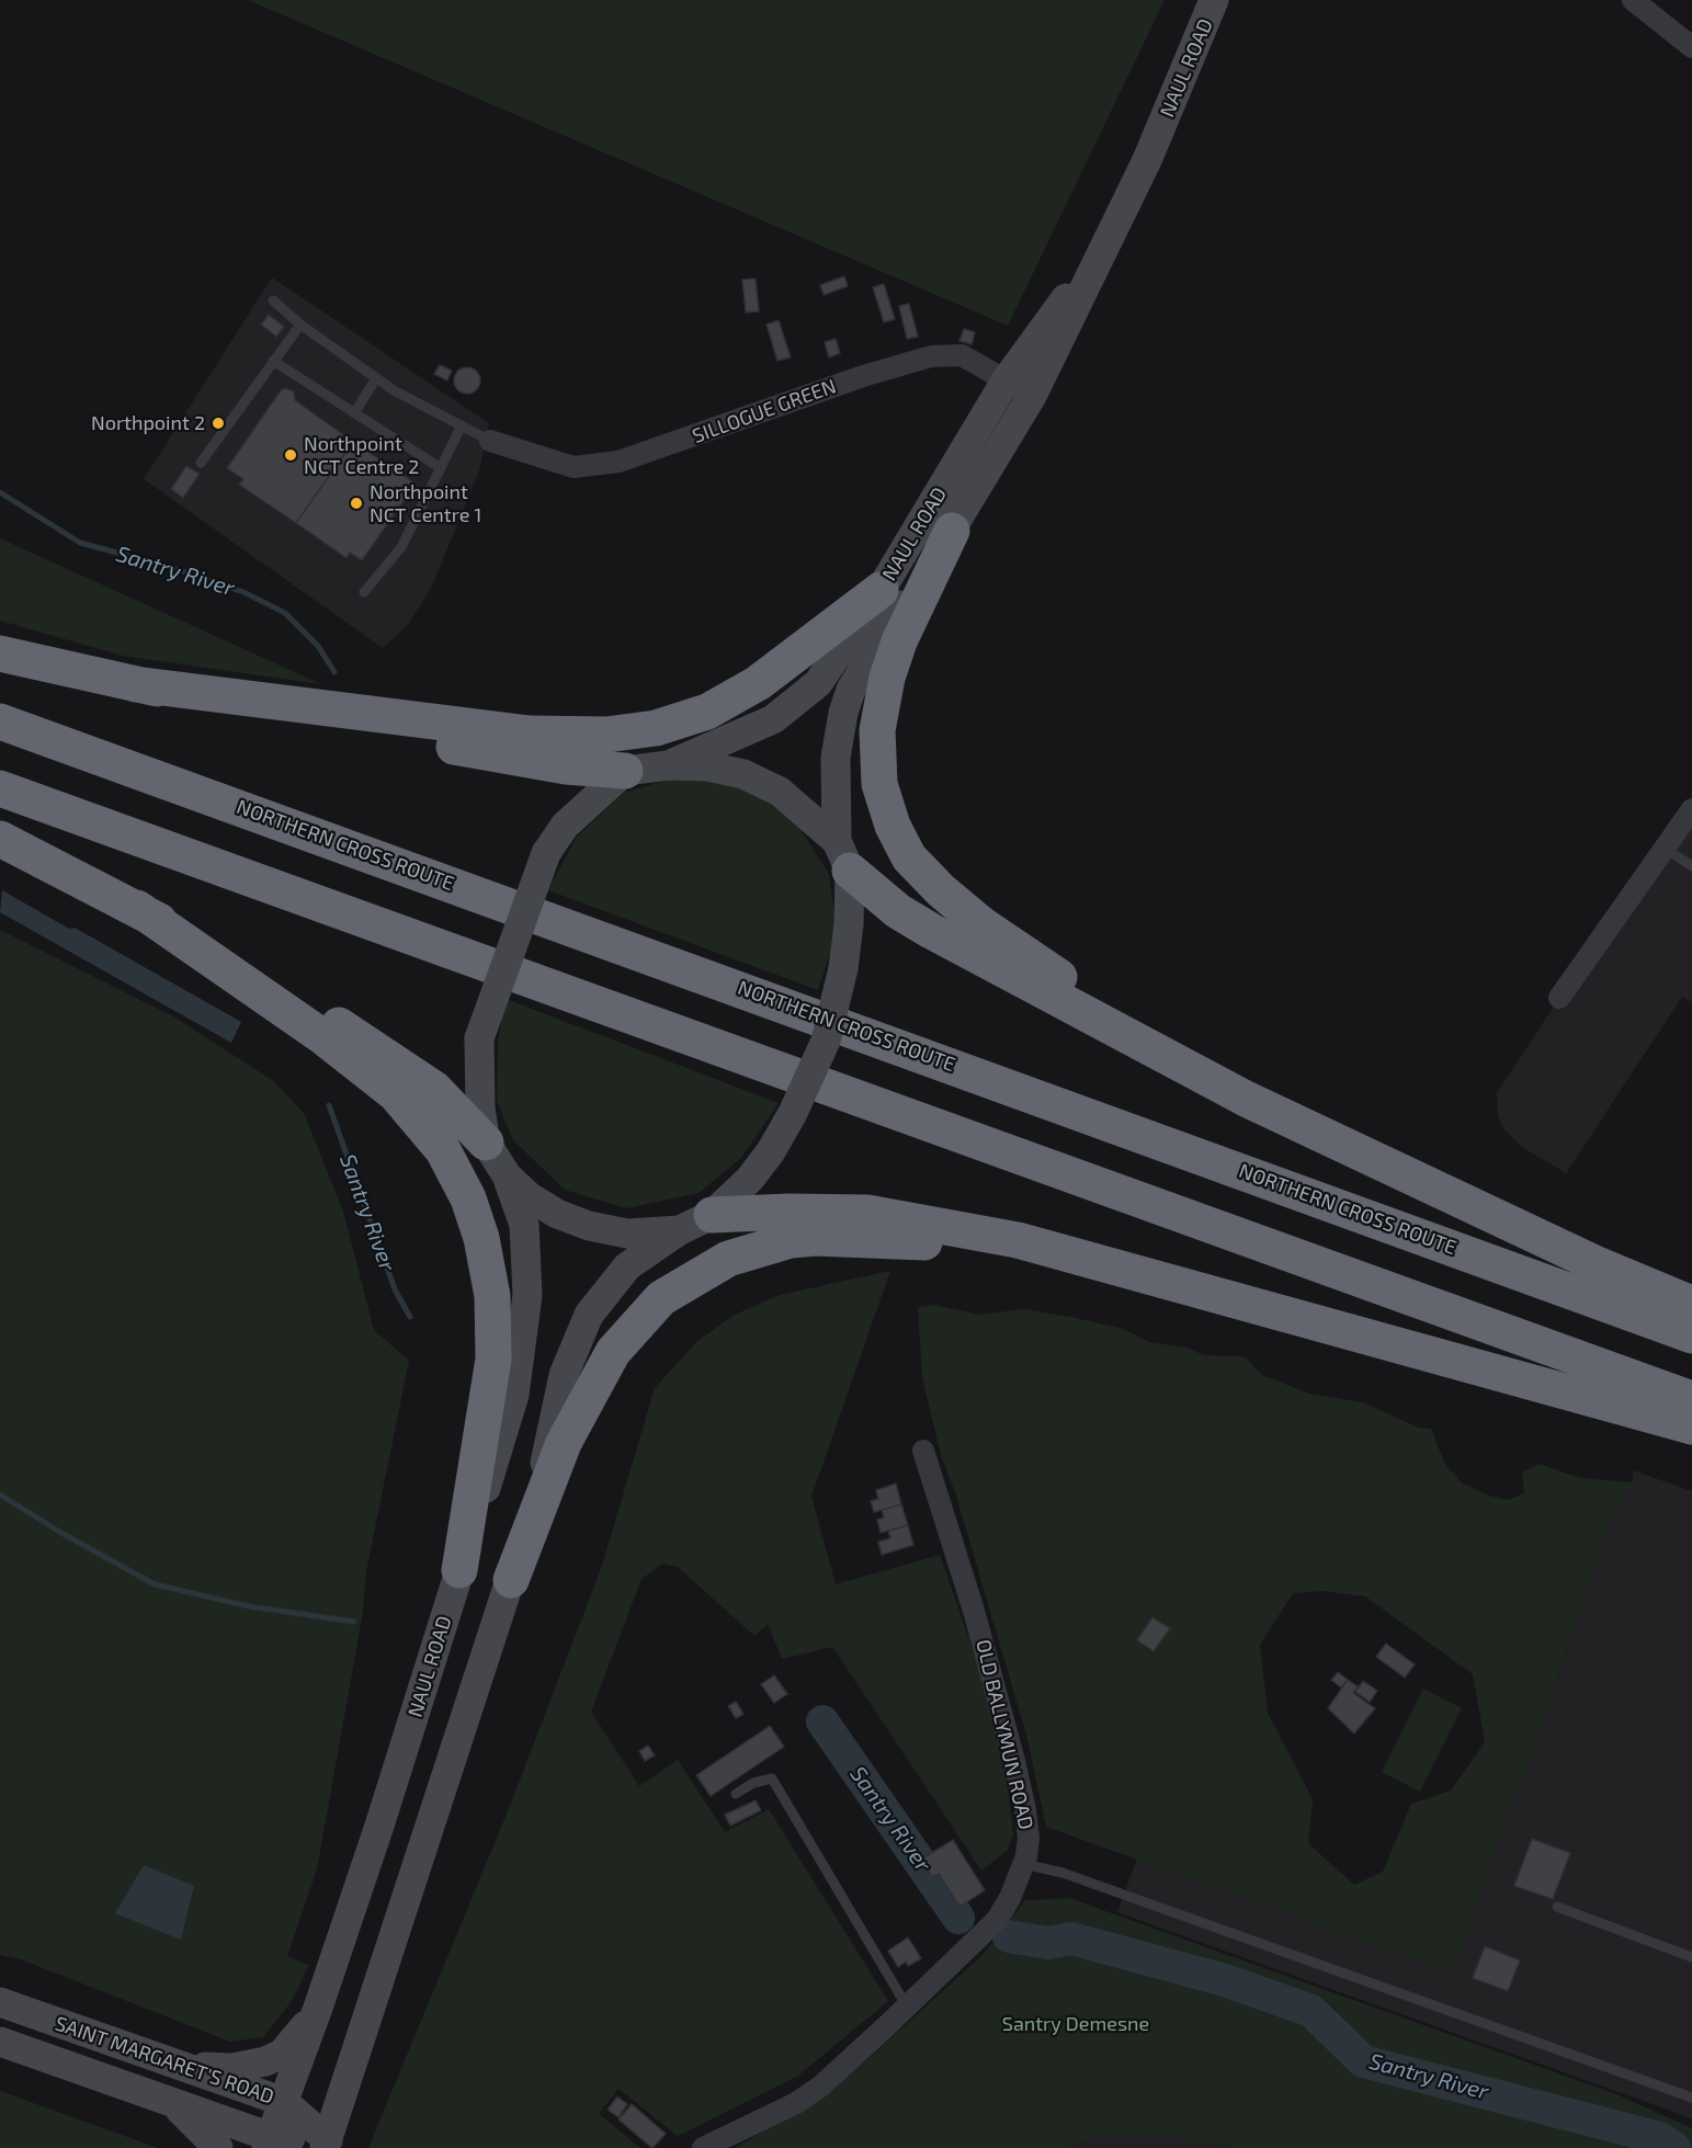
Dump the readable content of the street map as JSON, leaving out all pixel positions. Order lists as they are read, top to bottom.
{
  "streets": {
    "highway": ["NORTHERN CROSS ROUTE"],
    "main road": ["NAUL ROAD", "SAINT MARGARET'S ROAD"],
    "street": ["SILLOGUE GREEN", "OLD BALLYMUN ROAD"]
  },
  "crossings": [
    ["NAUL ROAD", "SILLOGUE GREEN"],
    ["NAUL ROAD", "SAINT MARGARET'S ROAD"]
  ],
  "water": ["Santry River"],
  "parks": ["Santry Demesne"],
  "places": ["Northpoint 2", "Northpoint NCT Centre 2", "Northpoint NCT Centre 1"]
}
